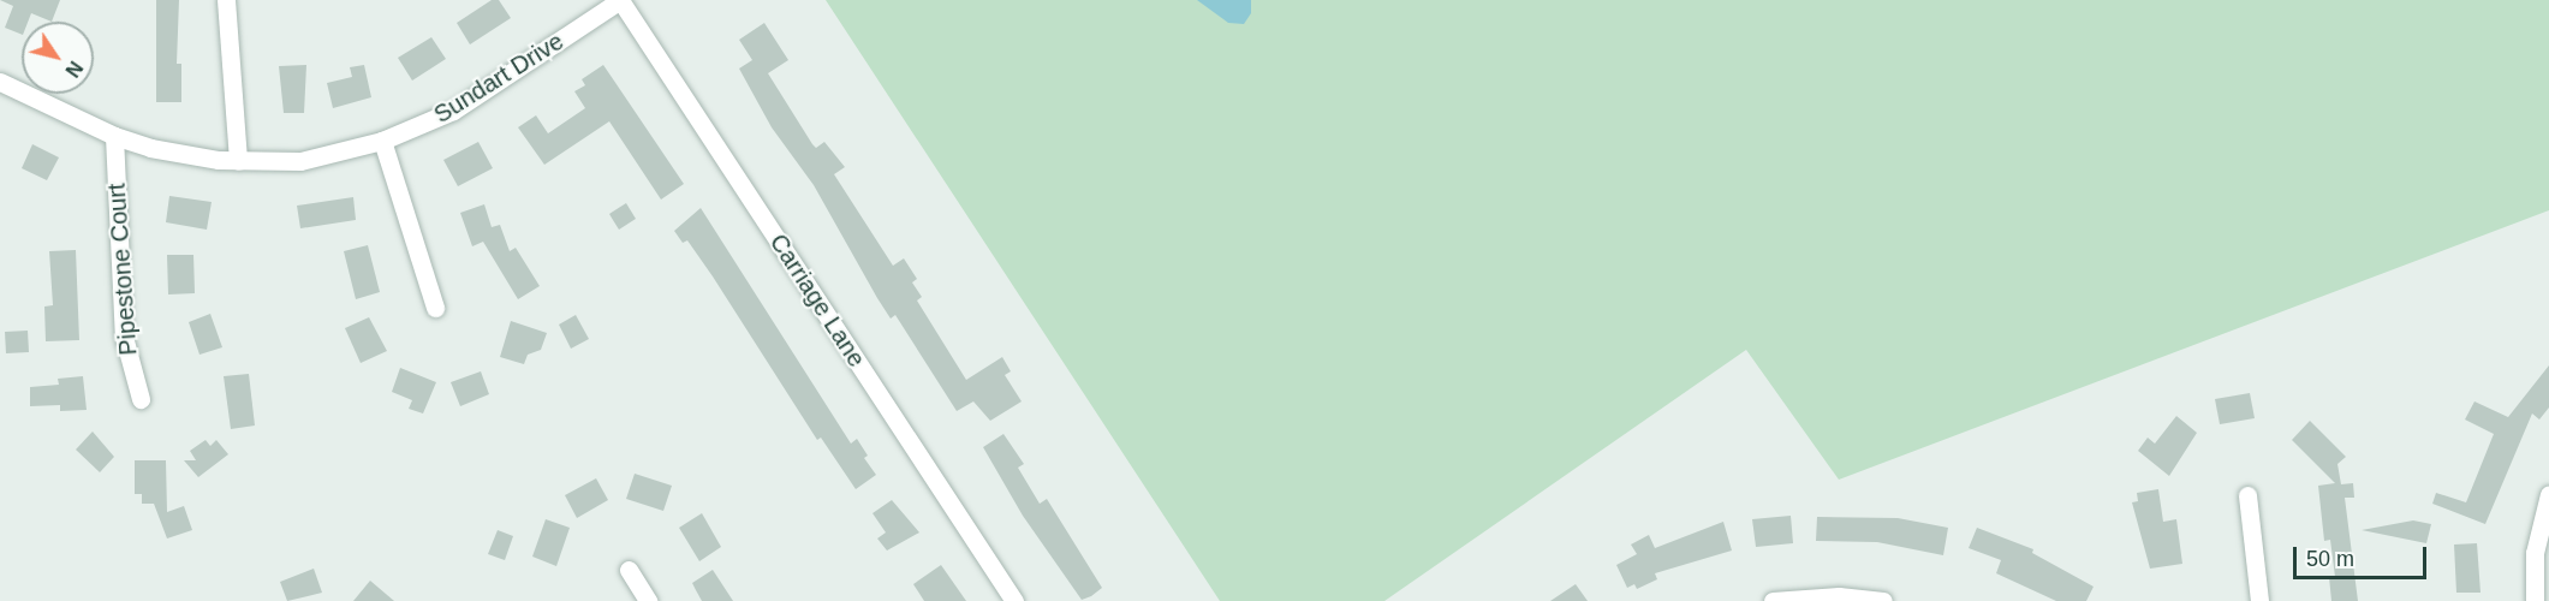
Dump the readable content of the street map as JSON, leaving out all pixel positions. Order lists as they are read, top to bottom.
{
  "streets": {
    "street": ["Sundart Drive", "Pipestone Court", "Carriage Lane"]
  },
  "crossings": [
    ["Sundart Drive", "Pipestone Court"],
    ["Sundart Drive", "Carriage Lane"]
  ],
  "scale_bar": "50 m",
  "north": "bottom right"
}
